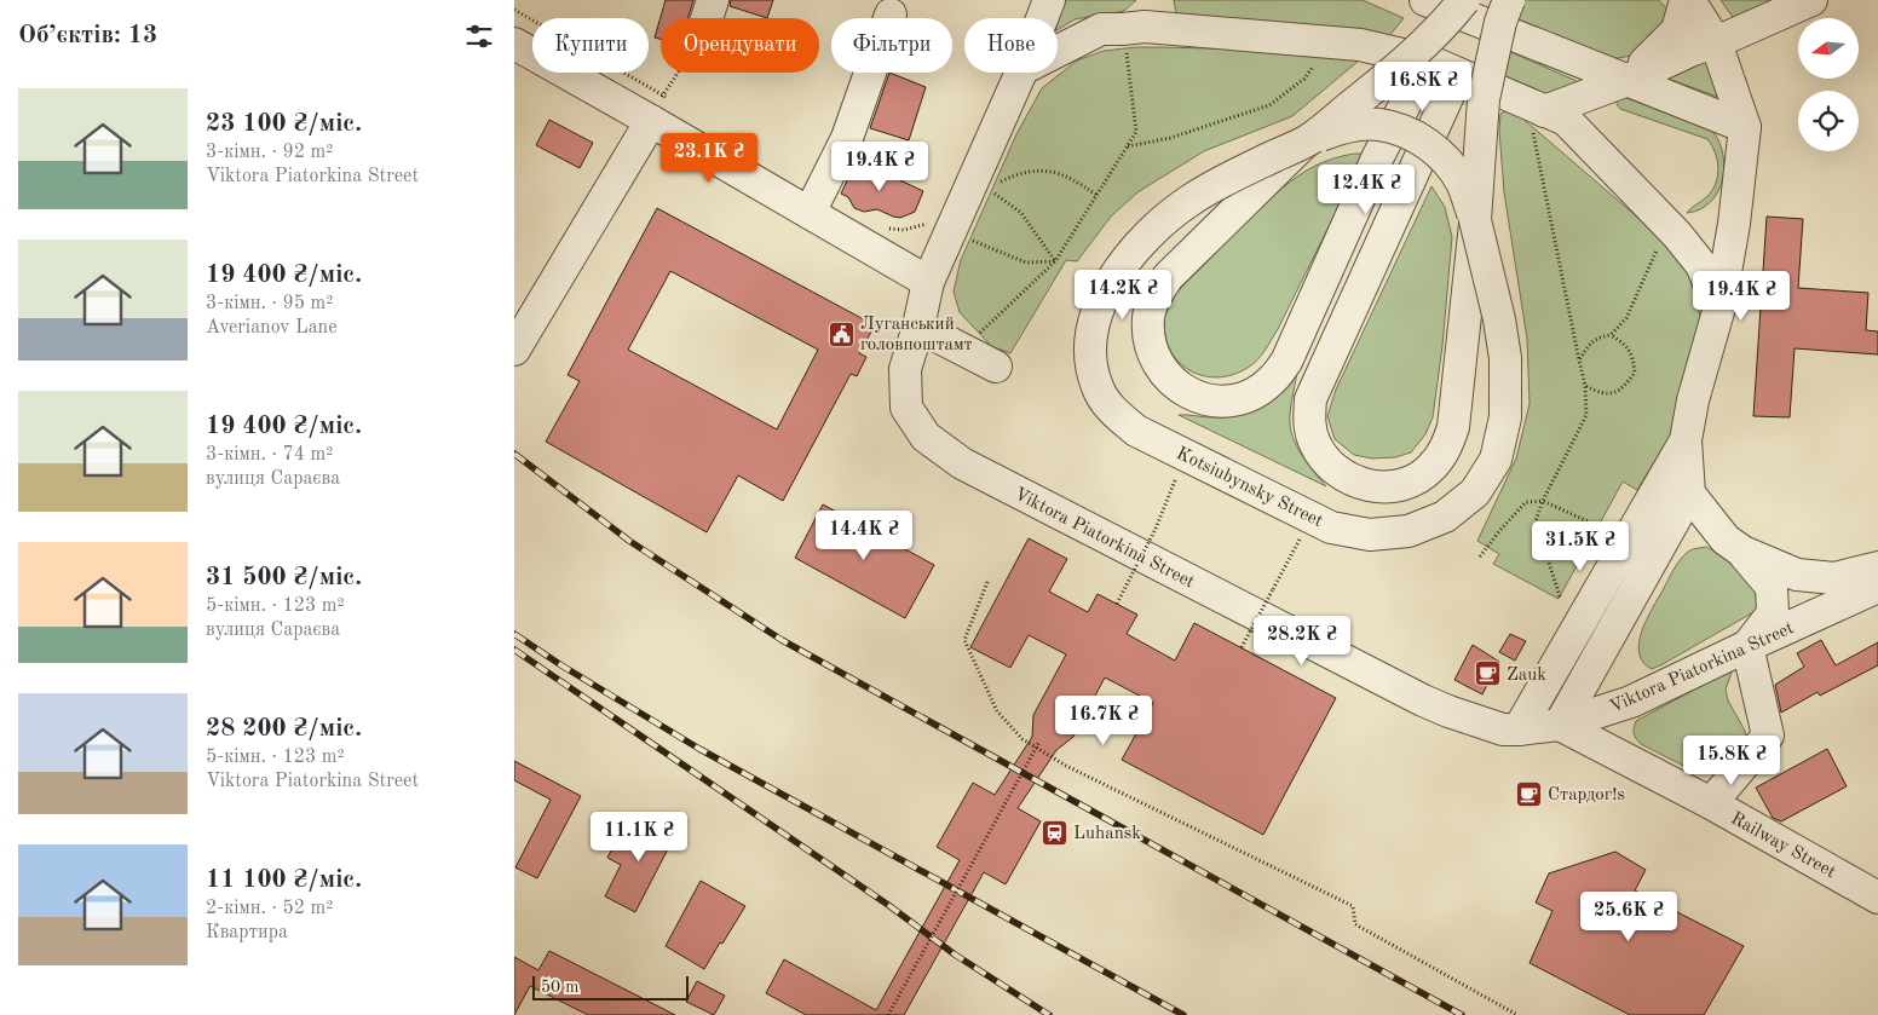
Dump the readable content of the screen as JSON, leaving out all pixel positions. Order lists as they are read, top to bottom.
{
  "streets": {
    "street": ["Kotsiubynsky Street", "Viktora Piatorkina Street", "Railway Street"]
  },
  "crossings": [
    ["Viktora Piatorkina Street", "Railway Street"]
  ],
  "places": {
    "public building": ["Луганський головпоштамт"],
    "cafe": ["Zauk", "Стардог!s"],
    "station": ["Luhansk"]
  },
  "scale_bar": "50 m",
  "north": "left",
  "page": {
    "heading": "Об’єктів: 13",
    "chip": [
      "Купити",
      "Орендувати",
      "Фільтри",
      "Нове"
    ],
    "price": [
      "16.8K ₴",
      "23.1K ₴",
      "19.4K ₴",
      "12.4K ₴",
      "14.2K ₴",
      "19.4K ₴",
      "14.4K ₴",
      "31.5K ₴",
      "28.2K ₴",
      "16.7K ₴",
      "15.8K ₴",
      "11.1K ₴",
      "25.6K ₴"
    ],
    "list": [
      {
        "name": "23 100 ₴/міс.",
        "note": "3-кімн. · 92 m² · Viktora Piatorkina Street"
      },
      {
        "name": "19 400 ₴/міс.",
        "note": "3-кімн. · 95 m² · Averianov Lane"
      },
      {
        "name": "19 400 ₴/міс.",
        "note": "3-кімн. · 74 m² · вулиця Сараєва"
      },
      {
        "name": "31 500 ₴/міс.",
        "note": "5-кімн. · 123 m² · вулиця Сараєва"
      },
      {
        "name": "28 200 ₴/міс.",
        "note": "5-кімн. · 123 m² · Viktora Piatorkina Street"
      },
      {
        "name": "11 100 ₴/міс.",
        "note": "2-кімн. · 52 m² · Квартира"
      }
    ],
    "scale": "50 m"
  }
}
